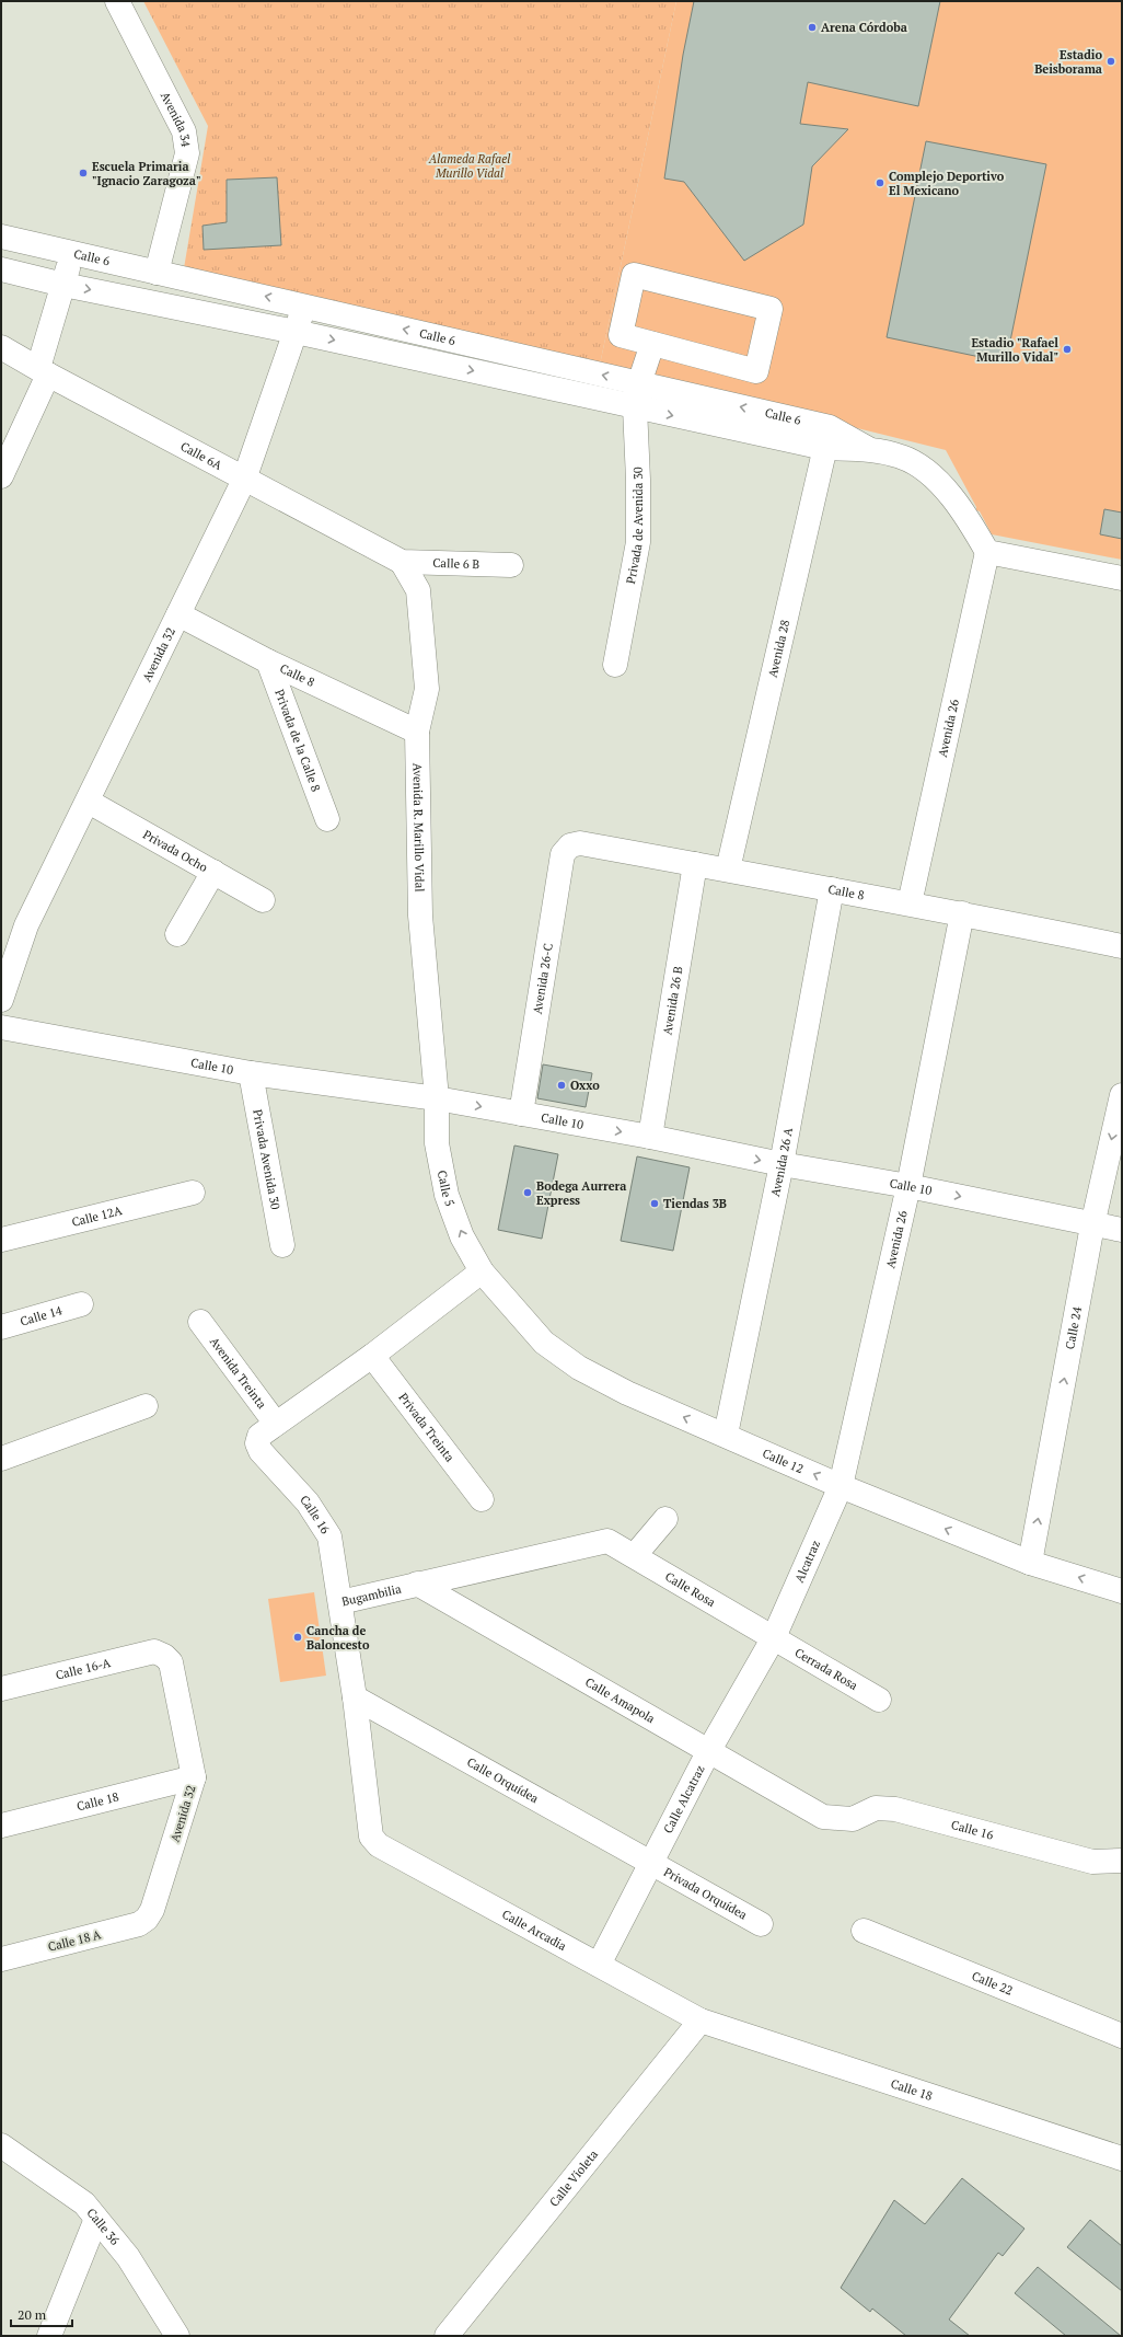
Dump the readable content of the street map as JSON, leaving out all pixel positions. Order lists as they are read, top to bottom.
{
  "streets": {
    "street": [
      "Avenida 34",
      "Calle 6",
      "Calle 6A",
      "Privada de Avenida 30",
      "Calle 6 B",
      "Avenida 28",
      "Avenida 32",
      "Calle 8",
      "Avenida 26",
      "Privada de la Calle 8",
      "Avenida R. Marillo Vidal",
      "Privada Ocho",
      "Avenida 26-C",
      "Avenida 26 B",
      "Calle 10",
      "Privada Avenida 30",
      "Avenida 26 A",
      "Calle 5",
      "Calle 12A",
      "Calle 14",
      "Calle 24",
      "Avenida Treinta",
      "Privada Treinta",
      "Calle 12",
      "Calle 16",
      "Alcatraz",
      "Calle Rosa",
      "Bugambilia",
      "Calle 16-A",
      "Cerrada Rosa",
      "Calle Amapola",
      "Calle Orquídea",
      "Calle Alcatraz",
      "Calle 18",
      "Privada Orquídea",
      "Calle Arcadia",
      "Calle 18 A",
      "Calle 22",
      "Calle Violeta",
      "Calle 36"
    ]
  },
  "crossings": [
    ["Avenida 34", "Calle 6"],
    ["Calle 6", "Privada de Avenida 30"],
    ["Calle 6", "Avenida 28"],
    ["Calle 6", "Avenida 32"],
    ["Calle 6", "Avenida 26"],
    ["Calle 6A", "Calle 6 B"],
    ["Calle 6A", "Avenida 32"],
    ["Calle 6A", "Avenida R. Marillo Vidal"],
    ["Calle 6 B", "Avenida R. Marillo Vidal"],
    ["Avenida 28", "Calle 8"],
    ["Avenida 32", "Calle 8"],
    ["Avenida 32", "Privada Ocho"],
    ["Avenida 32", "Calle 16-A"],
    ["Avenida 32", "Calle 18"],
    ["Avenida 32", "Calle 18 A"],
    ["Calle 8", "Avenida 26"],
    ["Calle 8", "Privada de la Calle 8"],
    ["Calle 8", "Avenida R. Marillo Vidal"],
    ["Calle 8", "Avenida 26-C"],
    ["Calle 8", "Avenida 26 B"],
    ["Calle 8", "Avenida 26 A"],
    ["Avenida 26", "Calle 10"],
    ["Avenida 26", "Calle 12"],
    ["Avenida 26", "Alcatraz"],
    ["Avenida R. Marillo Vidal", "Calle 10"],
    ["Avenida R. Marillo Vidal", "Calle 5"],
    ["Avenida 26-C", "Calle 10"],
    ["Avenida 26 B", "Calle 10"],
    ["Calle 10", "Privada Avenida 30"],
    ["Calle 10", "Avenida 26 A"],
    ["Calle 10", "Calle 5"],
    ["Calle 10", "Calle 24"],
    ["Avenida 26 A", "Calle 12"],
    ["Calle 5", "Calle 12"],
    ["Calle 24", "Calle 12"],
    ["Avenida Treinta", "Calle 16"],
    ["Calle 12", "Alcatraz"],
    ["Calle 16", "Bugambilia"],
    ["Calle 16", "Calle Amapola"],
    ["Alcatraz", "Calle Rosa"],
    ["Alcatraz", "Cerrada Rosa"],
    ["Alcatraz", "Calle Alcatraz"],
    ["Calle Rosa", "Bugambilia"],
    ["Calle Rosa", "Cerrada Rosa"],
    ["Calle Rosa", "Calle Alcatraz"],
    ["Bugambilia", "Calle Amapola"],
    ["Bugambilia", "Calle Orquídea"],
    ["Bugambilia", "Calle Arcadia"],
    ["Cerrada Rosa", "Calle Alcatraz"],
    ["Calle Amapola", "Calle Alcatraz"],
    ["Calle Orquídea", "Calle Alcatraz"],
    ["Calle Orquídea", "Privada Orquídea"],
    ["Calle Alcatraz", "Privada Orquídea"],
    ["Calle Alcatraz", "Calle Arcadia"],
    ["Calle 18", "Calle Arcadia"],
    ["Calle 18", "Calle Violeta"],
    ["Calle Arcadia", "Calle Violeta"]
  ],
  "one_way": ["Calle 10", "Calle 5", "Calle 12"],
  "parks": ["Alameda Rafael Murillo Vidal"],
  "places": [
    "Arena Córdoba",
    "Estadio Beisborama",
    "Escuela Primaria \"Ignacio Zaragoza\"",
    "Complejo Deportivo El Mexicano",
    "Estadio \"Rafael Murillo Vidal\"",
    "Oxxo",
    "Bodega Aurrera Express",
    "Tiendas 3B",
    "Cancha de Baloncesto"
  ],
  "scale_bar": "20 m"
}
